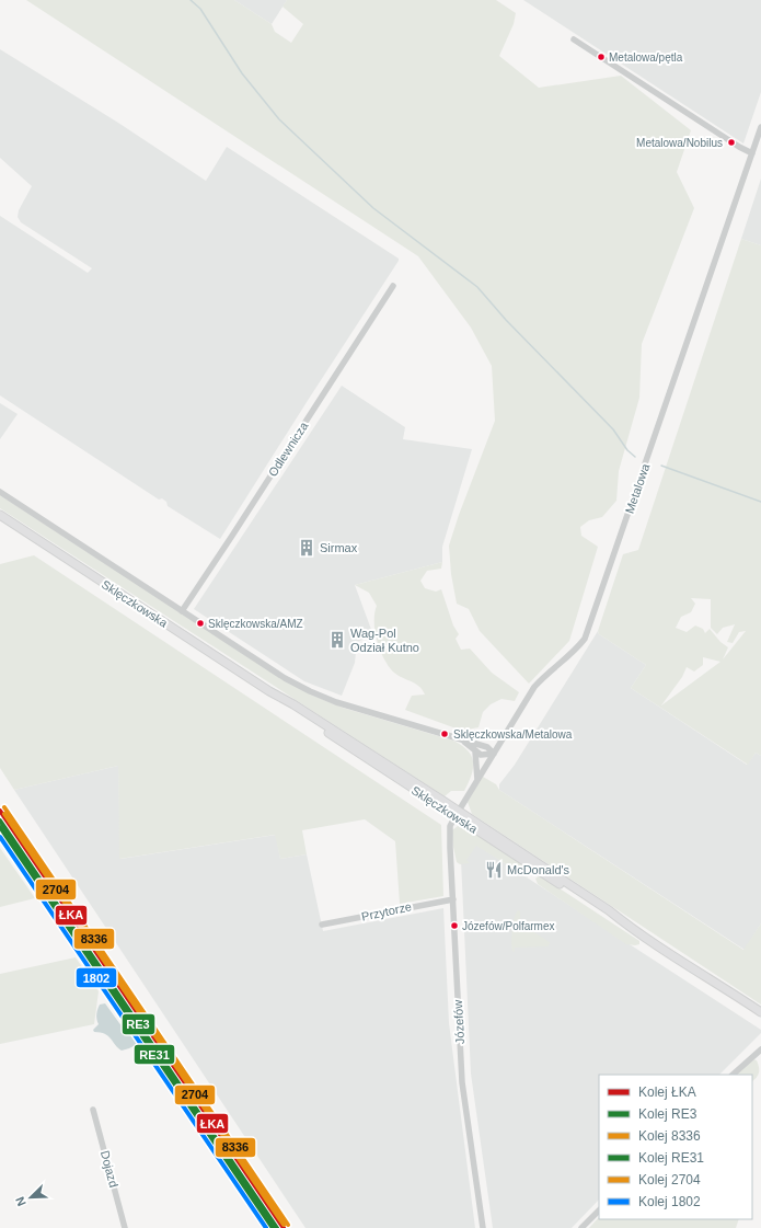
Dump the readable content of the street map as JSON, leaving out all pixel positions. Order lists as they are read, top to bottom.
{
  "streets": {
    "main road": ["Sklęczkowska"],
    "street": [
      "Odlewnicza",
      "Metalowa",
      "Przytorze",
      "Józefów",
      "Dojazd"
    ]
  },
  "crossings": [
    ["Metalowa", "Sklęczkowska"],
    ["Metalowa", "Józefów"],
    ["Sklęczkowska", "Józefów"],
    ["Przytorze", "Józefów"]
  ],
  "places": {
    "other": [
      "Metalowa/pętla",
      "Metalowa/Nobilus",
      "Sklęczkowska/AMZ",
      "Sklęczkowska/Metalowa",
      "Józefów/Polfarmex"
    ],
    "building": ["Sirmax", "Wag-Pol Odział Kutno"],
    "restaurant": ["McDonald's"]
  },
  "lines": [
    "rail line 8336",
    "rail line ŁKA",
    "rail line 2704",
    "rail line RE3",
    "rail line RE31",
    "rail line 1802"
  ],
  "legend": [
    "Kolej ŁKA",
    "Kolej RE3",
    "Kolej 8336",
    "Kolej RE31",
    "Kolej 2704",
    "Kolej 1802"
  ],
  "north": "bottom left"
}
